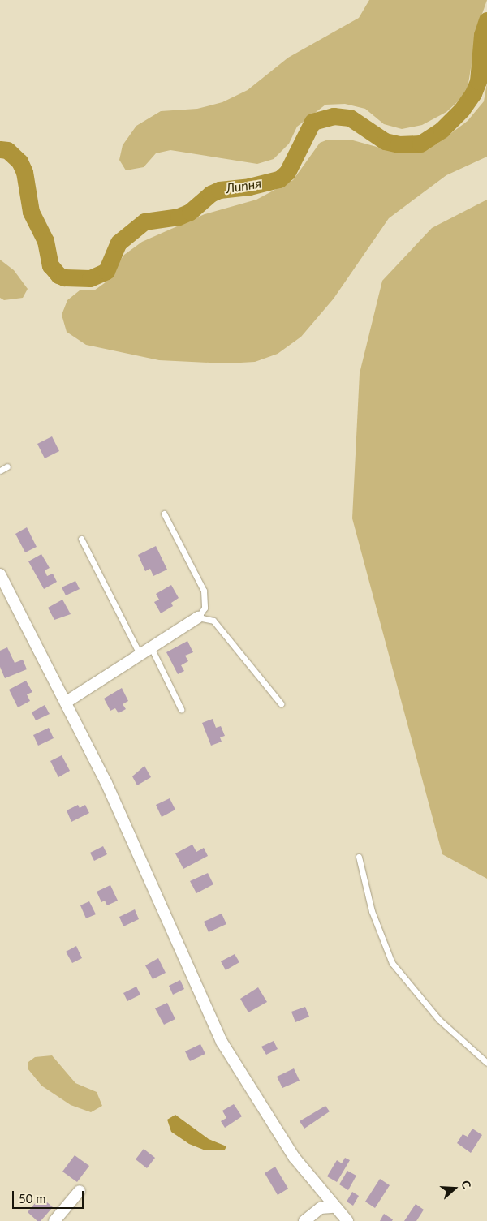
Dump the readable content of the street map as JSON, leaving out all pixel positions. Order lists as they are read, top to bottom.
{
  "water": ["Липня"],
  "scale_bar": "50 m",
  "north": "right"
}
